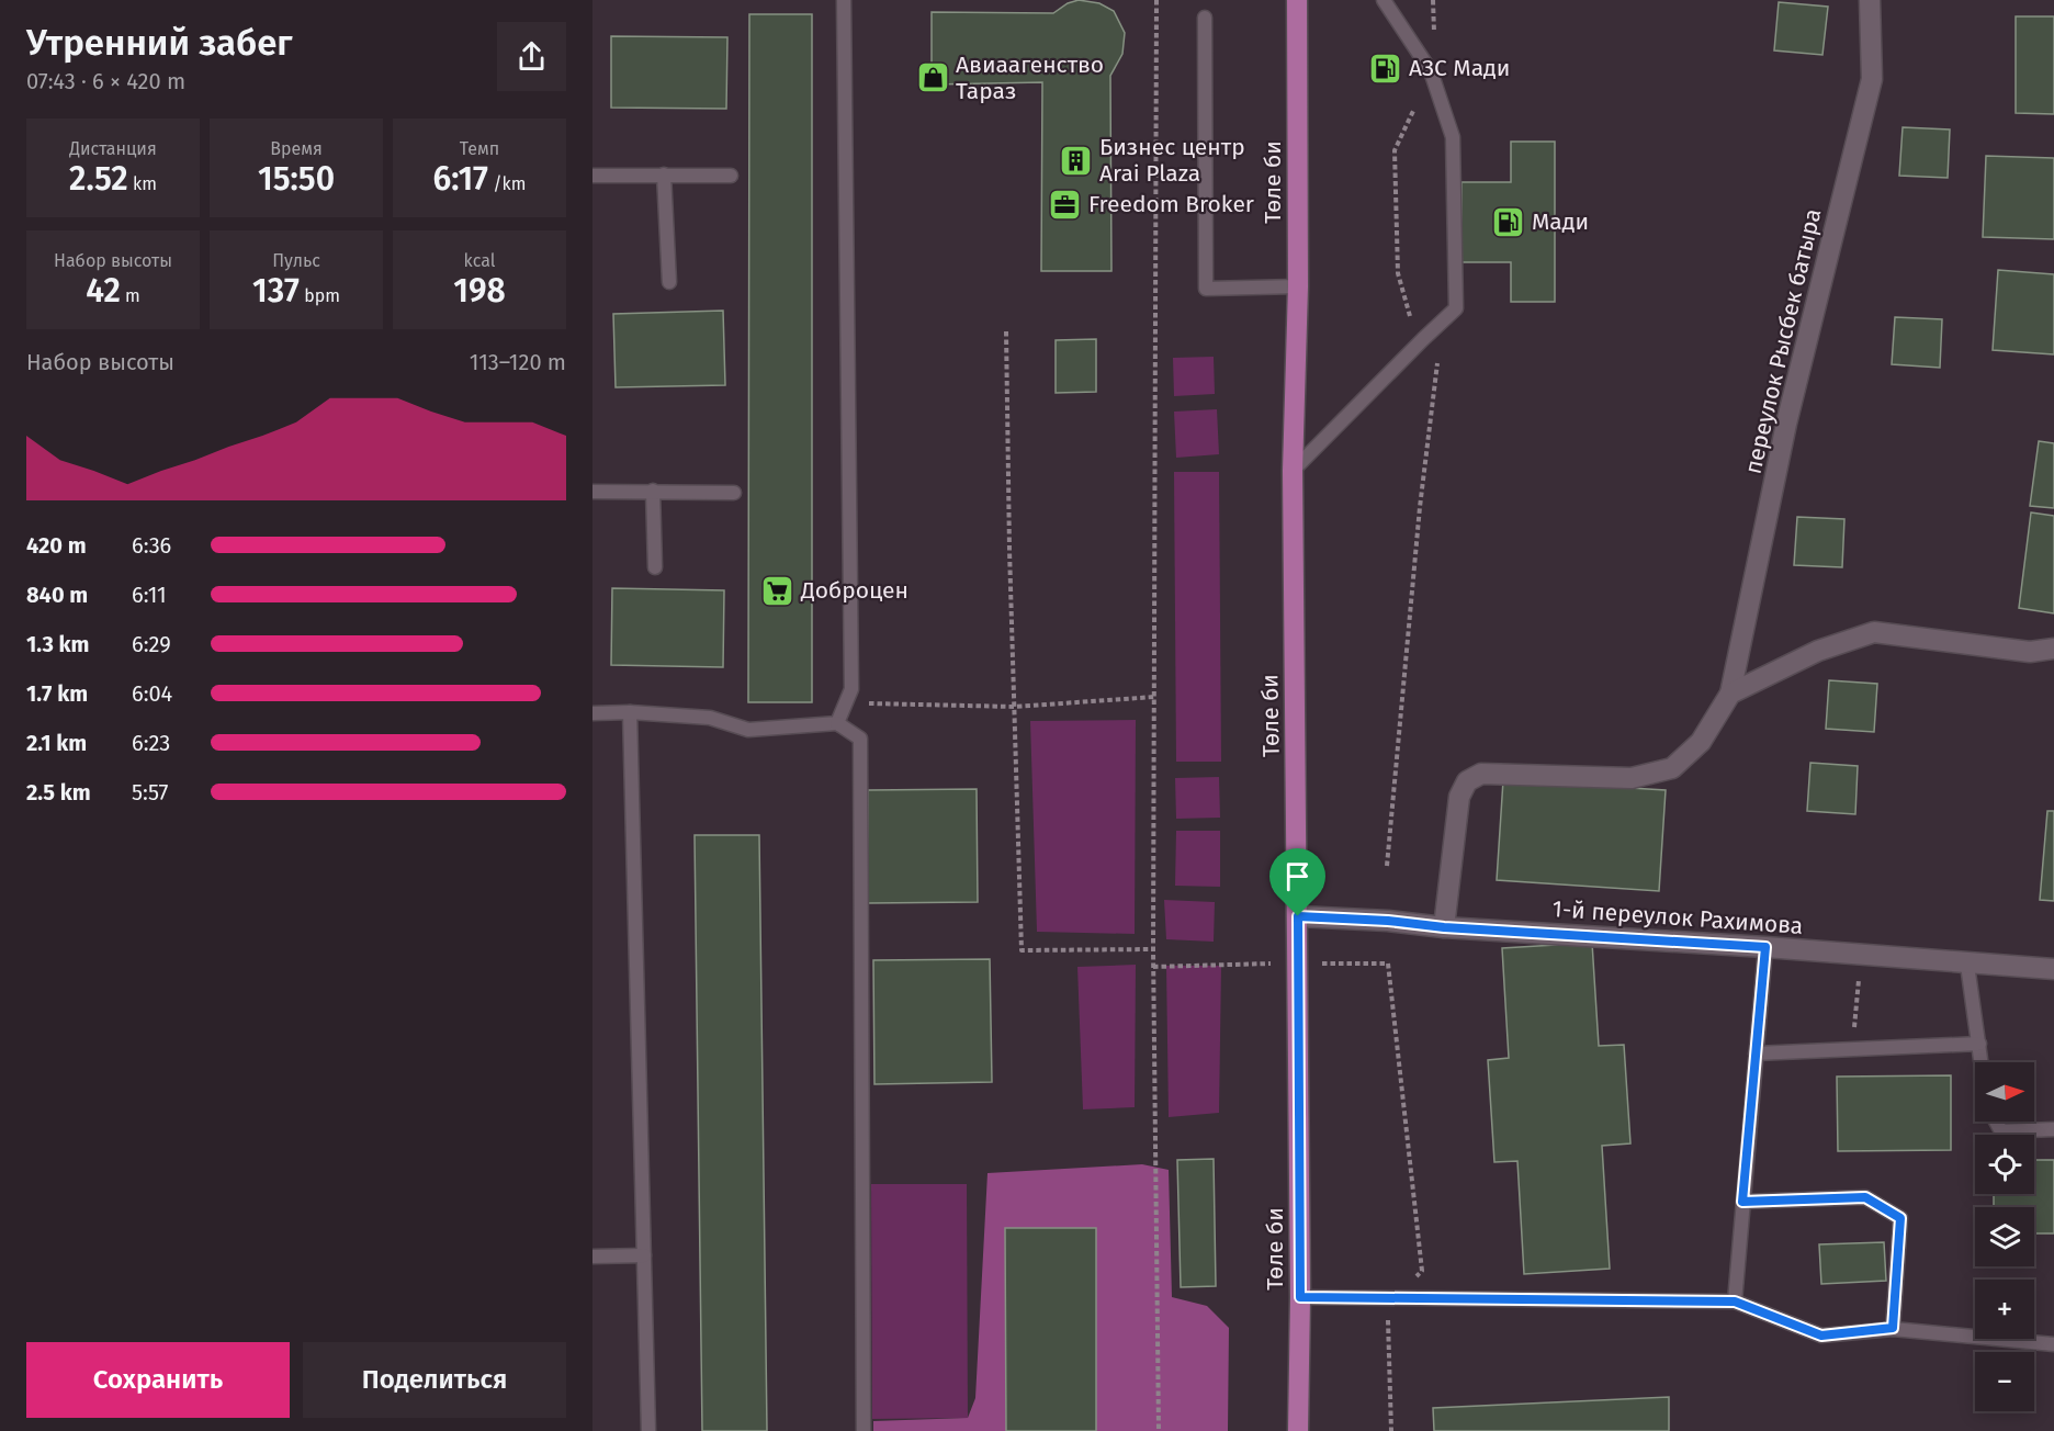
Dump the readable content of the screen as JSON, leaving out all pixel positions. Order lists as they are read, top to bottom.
{
  "streets": {
    "main road": ["Төле би"],
    "street": ["переулок Рысбек батыра", "1-й переулок Рахимова"]
  },
  "crossings": [
    ["Төле би", "1-й переулок Рахимова"],
    ["переулок Рысбек батыра", "1-й переулок Рахимова"]
  ],
  "places": {
    "fuel station": ["АЗС Мади", "Мади"],
    "shop": ["Авиаагенство Тараз"],
    "building": ["Бизнес центр Arai Plaza"],
    "office": ["Freedom Broker"],
    "supermarket": ["Доброцен"]
  },
  "north": "right",
  "page": {
    "heading": ["Утренний забег", "07:43 · 6 × 420 m"],
    "stats": [
      ["Дистанция", "2.52 km"],
      ["Время", "15:50"],
      ["Темп", "6:17 /km"],
      ["Набор высоты", "42 m"],
      ["Пульс", "137 bpm"],
      ["kcal", "198"]
    ],
    "chart": ["Набор высоты", "113–120 m"],
    "list": [
      {
        "name": "420 m",
        "note": "6:36"
      },
      {
        "name": "840 m",
        "note": "6:11"
      },
      {
        "name": "1.3 km",
        "note": "6:29"
      },
      {
        "name": "1.7 km",
        "note": "6:04"
      },
      {
        "name": "2.1 km",
        "note": "6:23"
      },
      {
        "name": "2.5 km",
        "note": "5:57"
      }
    ],
    "map_buttons": ["+", "−"],
    "buttons": ["Сохранить", "Поделиться"]
  }
}
